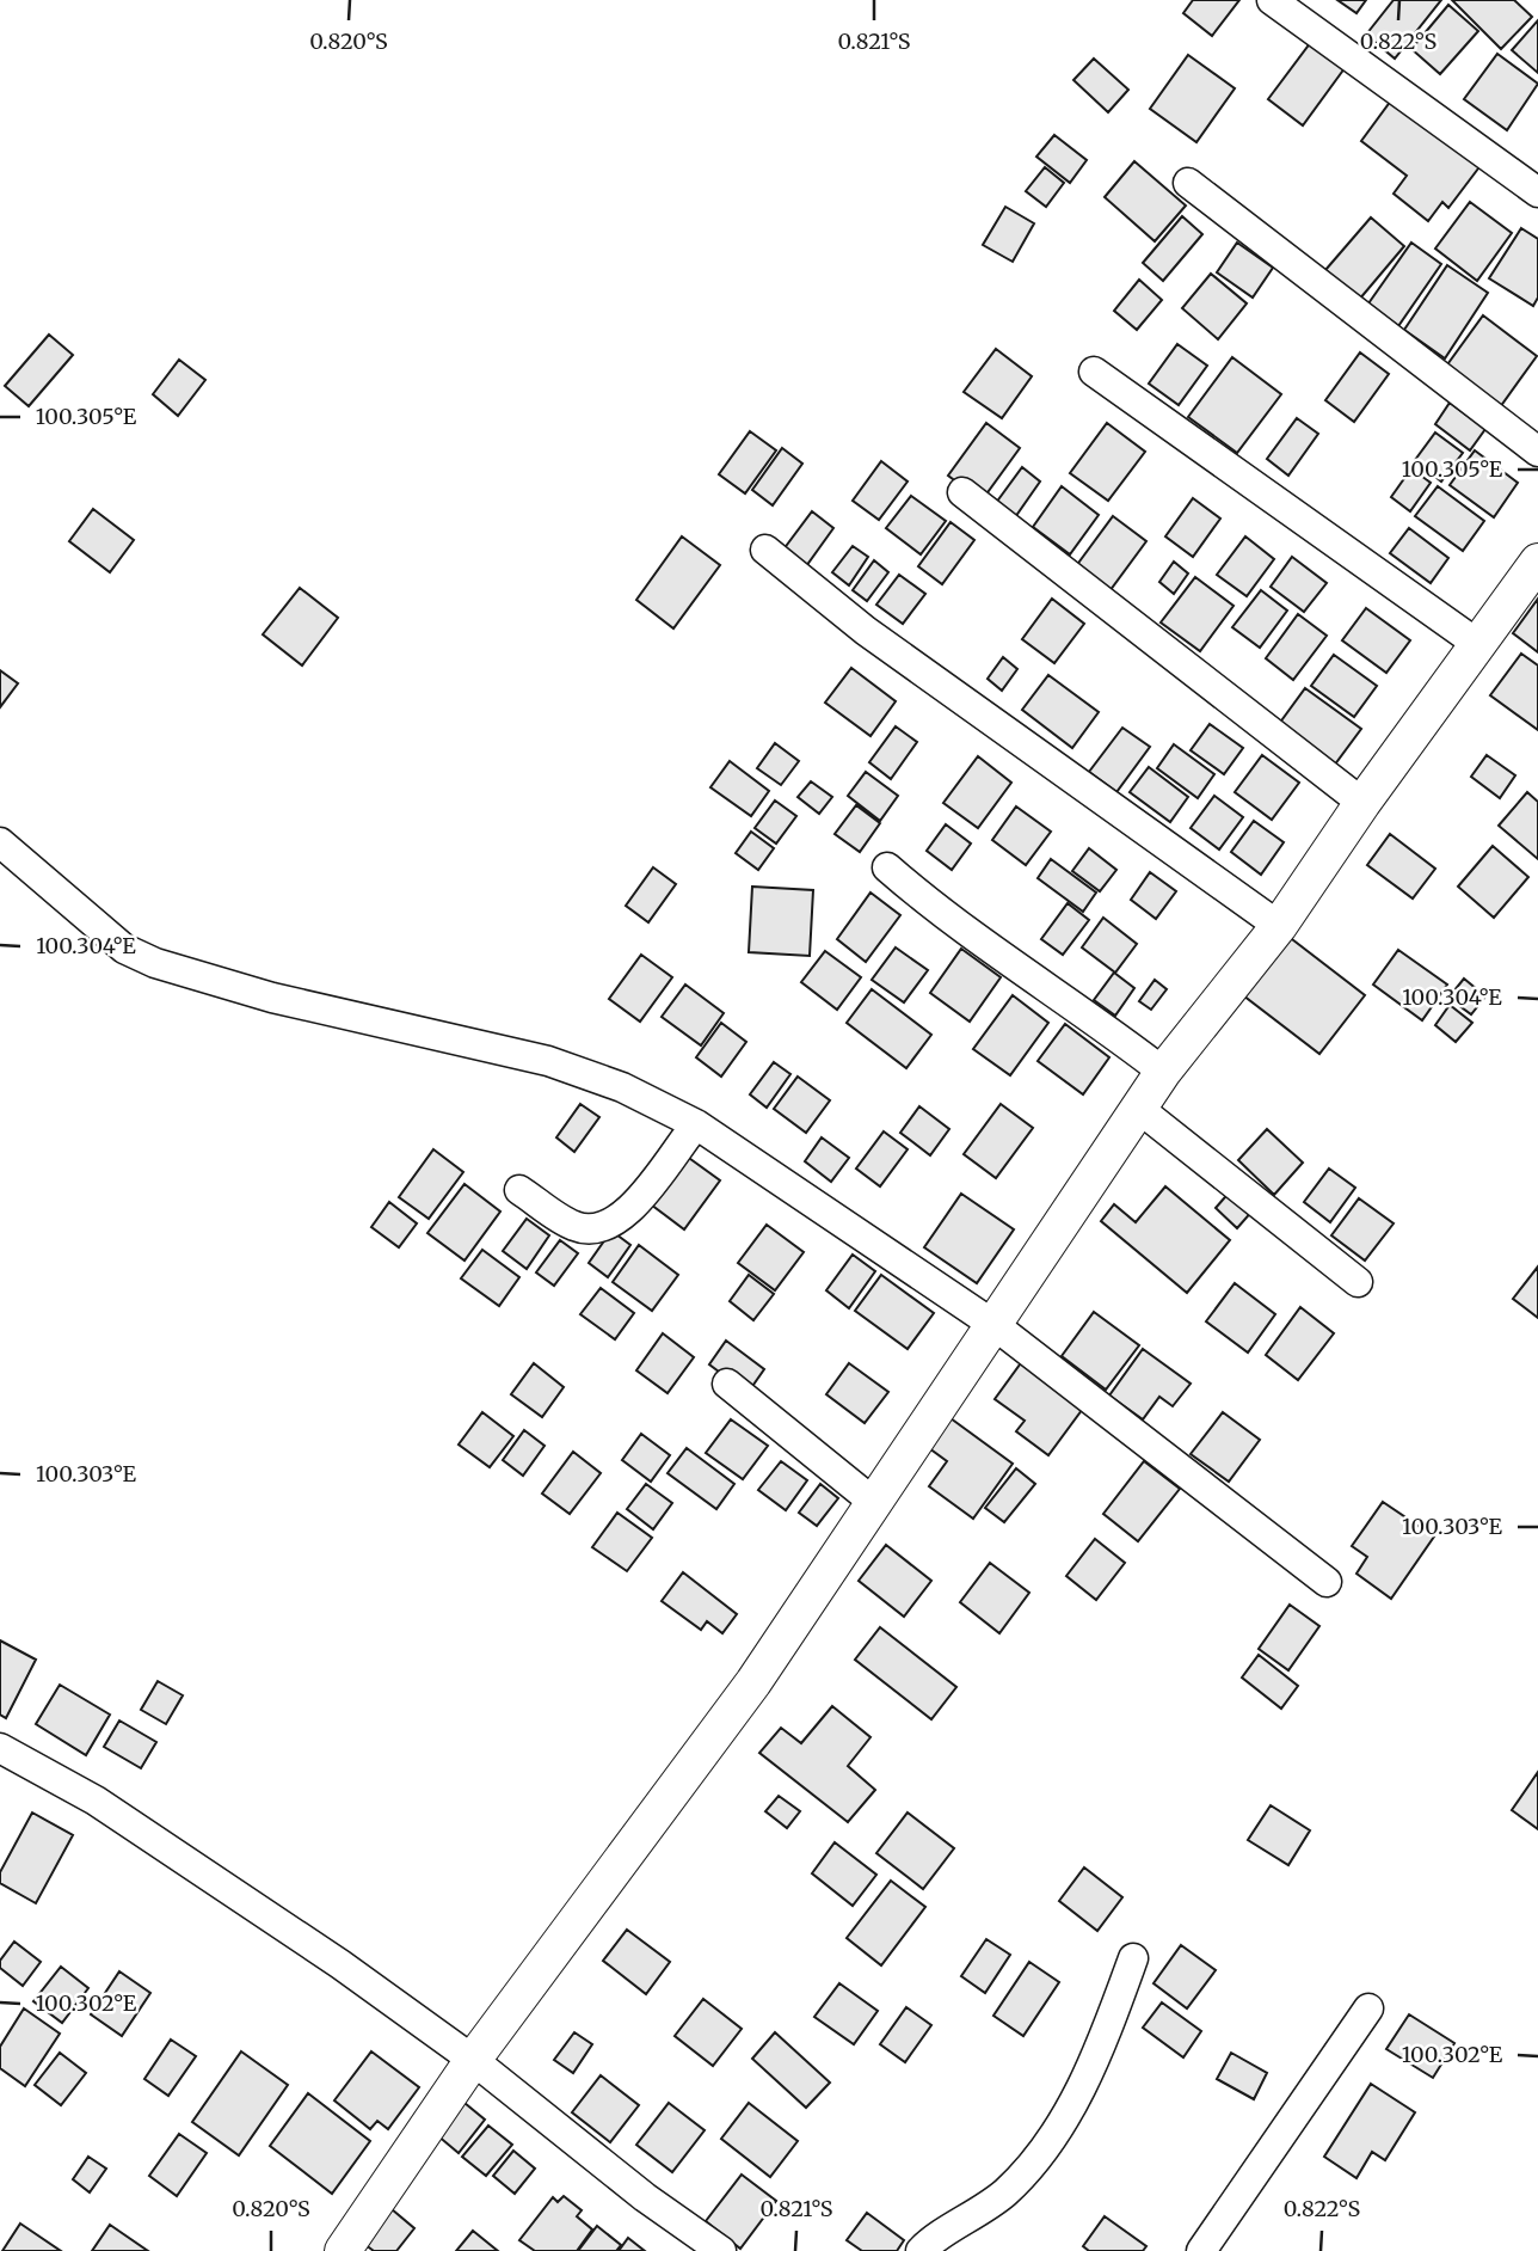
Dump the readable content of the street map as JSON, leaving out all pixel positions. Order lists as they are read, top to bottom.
{
  "coordinates": [
    "0.820°S",
    "0.821°S",
    "0.822°S",
    "100.305°E",
    "100.304°E",
    "100.303°E",
    "100.302°E"
  ]
}
